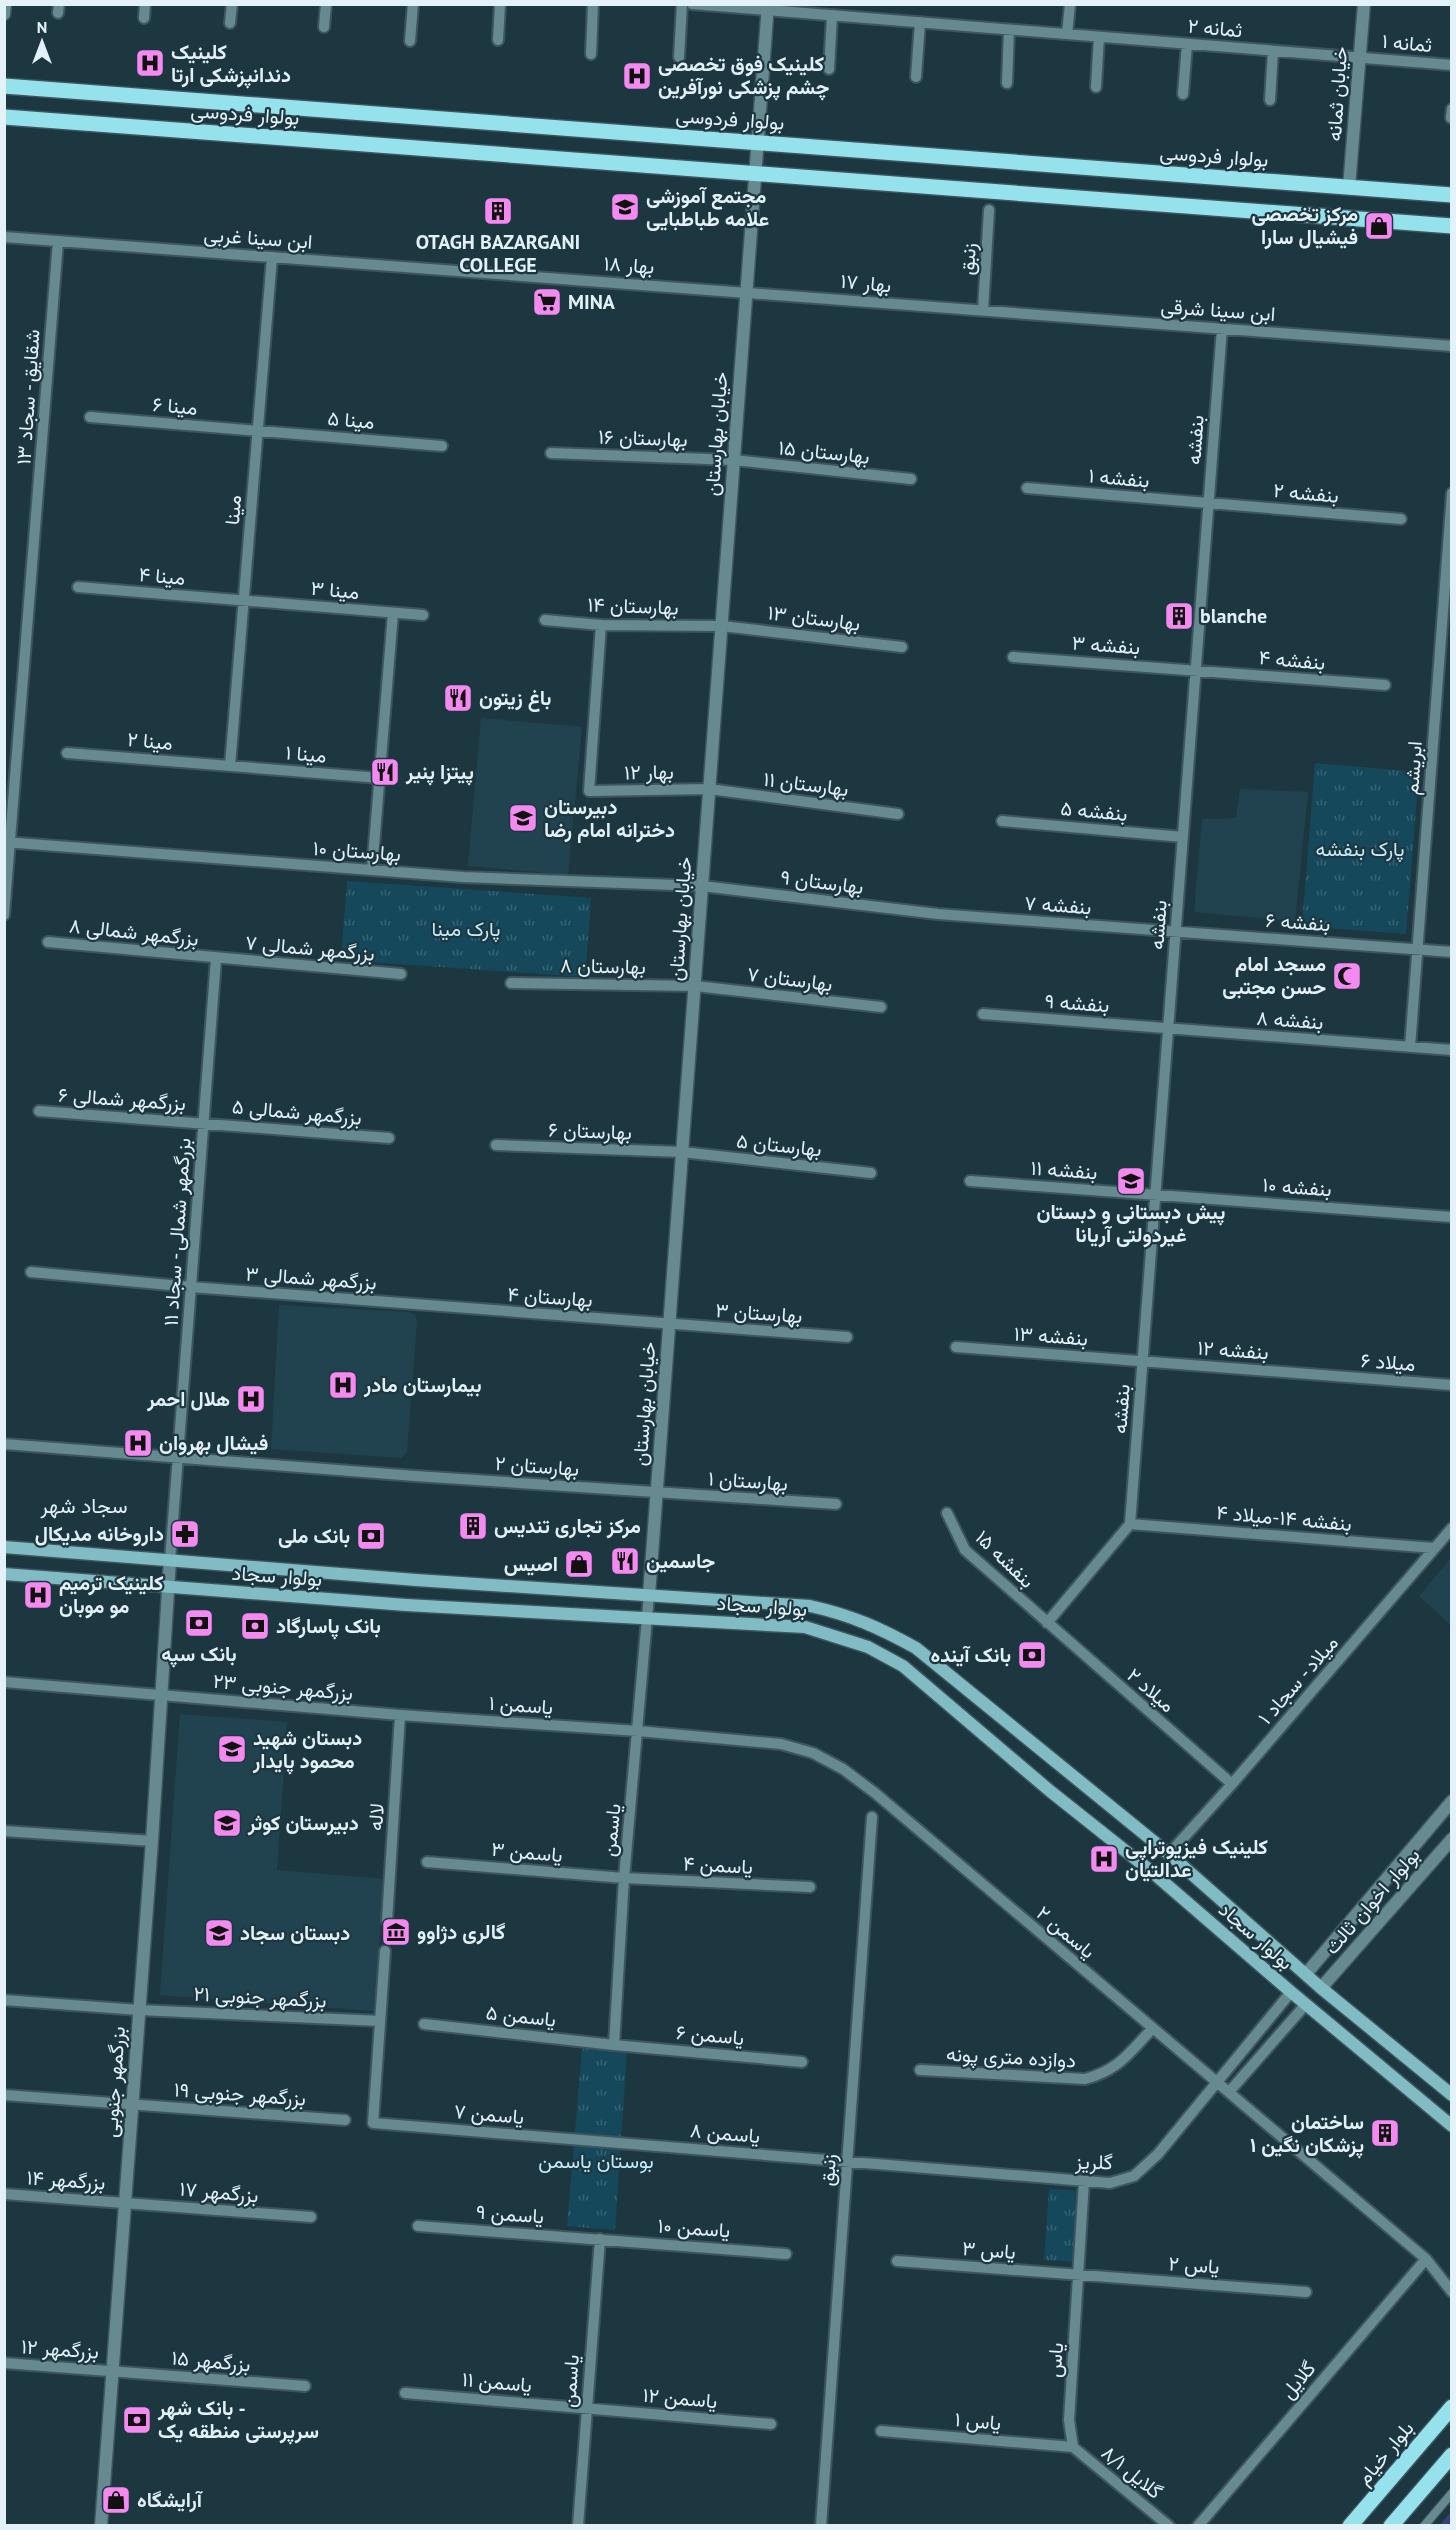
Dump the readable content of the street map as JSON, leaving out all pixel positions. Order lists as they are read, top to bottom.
{
  "streets": {
    "main road": ["بولوار فردوسی", "بولوار سجاد", "بلوار خیام"],
    "street": [
      "ثمانه ۲",
      "ثمانه ۱",
      "خیابان ثمانه",
      "ابن سینا غربی",
      "زنبق",
      "بهار ۱۸",
      "بهار ۱۷",
      "ابن سینا شرقی",
      "شقایق - سجاد ۱۳",
      "مینا ۶",
      "مینا ۵",
      "خیابان بهارستان",
      "بهارستان ۱۶",
      "بنفشه",
      "بهارستان ۱۵",
      "بنفشه ۱",
      "بنفشه ۲",
      "مینا",
      "مینا ۴",
      "مینا ۳",
      "بهارستان ۱۴",
      "بهارستان ۱۳",
      "بنفشه ۳",
      "بنفشه ۴",
      "مینا ۲",
      "مینا ۱",
      "ابریشم",
      "بهار ۱۲",
      "بهارستان ۱۱",
      "بنفشه ۵",
      "بهارستان ۱۰",
      "بهارستان ۹",
      "بنفشه ۷",
      "بنفشه ۶",
      "بزرگمهر شمالی ۸",
      "بزرگمهر شمالی ۷",
      "بهارستان ۸",
      "بهارستان ۷",
      "بنفشه ۹",
      "بنفشه ۸",
      "بزرگمهر شمالی ۶",
      "بزرگمهر شمالی ۵",
      "بهارستان ۶",
      "بهارستان ۵",
      "بنفشه ۱۱",
      "بنفشه ۱۰",
      "بزرگمهر شمالی - سجاد ۱۱",
      "بزرگمهر شمالی ۳",
      "بهارستان ۴",
      "بهارستان ۳",
      "بنفشه ۱۳",
      "بنفشه ۱۲",
      "میلاد ۶",
      "بهارستان ۲",
      "بهارستان ۱",
      "بنفشه ۱۴-میلاد ۴",
      "بنفشه ۱۵",
      "میلاد - سجاد ۱",
      "بزرگمهر جنوبی ۲۳",
      "میلاد ۲",
      "یاسمن ۱",
      "لاله",
      "یاسمن",
      "یاسمن ۳",
      "یاسمن ۴",
      "بولوار اخوان ثالث",
      "یاسمن ۲",
      "بزرگمهر جنوبی ۲۱",
      "یاسمن ۵",
      "یاسمن ۶",
      "دوازده متری پونه",
      "بزرگمهر جنوبی",
      "بزرگمهر جنوبی ۱۹",
      "یاسمن ۷",
      "یاسمن ۸",
      "گلریز",
      "بزرگمهر ۱۴",
      "بزرگمهر ۱۷",
      "یاسمن ۹",
      "یاسمن ۱۰",
      "یاس ۳",
      "یاس ۲",
      "بزرگمهر ۱۲",
      "یاس",
      "بزرگمهر ۱۵",
      "گلایل",
      "یاسمن ۱۱",
      "یاسمن ۱۲",
      "یاس ۱",
      "گلایل ۸/۱"
    ]
  },
  "crossings": [
    ["ثمانه ۲", "ثمانه ۱"],
    ["ثمانه ۲", "خیابان ثمانه"],
    ["ثمانه ۲", "خیابان بهارستان"],
    ["ثمانه ۱", "خیابان ثمانه"],
    ["خیابان ثمانه", "بولوار فردوسی"],
    ["بولوار فردوسی", "خیابان بهارستان"],
    ["ابن سینا غربی", "بهار ۱۸"],
    ["ابن سینا غربی", "شقایق - سجاد ۱۳"],
    ["ابن سینا غربی", "مینا"],
    ["زنبق", "بهار ۱۷"],
    ["زنبق", "ابن سینا شرقی"],
    ["زنبق", "یاسمن ۸"],
    ["زنبق", "گلریز"],
    ["بهار ۱۸", "بهار ۱۷"],
    ["بهار ۱۸", "خیابان بهارستان"],
    ["بهار ۱۷", "ابن سینا شرقی"],
    ["بهار ۱۷", "خیابان بهارستان"],
    ["ابن سینا شرقی", "بنفشه"],
    ["شقایق - سجاد ۱۳", "بهارستان ۱۰"],
    ["مینا ۶", "مینا ۵"],
    ["مینا ۶", "مینا"],
    ["مینا ۵", "مینا"],
    ["خیابان بهارستان", "بهارستان ۱۶"],
    ["خیابان بهارستان", "بهارستان ۱۵"],
    ["خیابان بهارستان", "بهارستان ۱۴"],
    ["خیابان بهارستان", "بهارستان ۱۳"],
    ["خیابان بهارستان", "بهار ۱۲"],
    ["خیابان بهارستان", "بهارستان ۱۱"],
    ["خیابان بهارستان", "بهارستان ۱۰"],
    ["خیابان بهارستان", "بهارستان ۹"],
    ["خیابان بهارستان", "بهارستان ۸"],
    ["خیابان بهارستان", "بهارستان ۷"],
    ["خیابان بهارستان", "بهارستان ۶"],
    ["خیابان بهارستان", "بهارستان ۵"],
    ["خیابان بهارستان", "بهارستان ۴"],
    ["خیابان بهارستان", "بهارستان ۳"],
    ["خیابان بهارستان", "بهارستان ۲"],
    ["خیابان بهارستان", "بهارستان ۱"],
    ["خیابان بهارستان", "بولوار سجاد"],
    ["خیابان بهارستان", "یاسمن"],
    ["بهارستان ۱۶", "بهارستان ۱۵"],
    ["بنفشه", "بنفشه ۱"],
    ["بنفشه", "بنفشه ۲"],
    ["بنفشه", "بنفشه ۳"],
    ["بنفشه", "بنفشه ۴"],
    ["بنفشه", "بنفشه ۵"],
    ["بنفشه", "بنفشه ۷"],
    ["بنفشه", "بنفشه ۶"],
    ["بنفشه", "بنفشه ۹"],
    ["بنفشه", "بنفشه ۸"],
    ["بنفشه", "بنفشه ۱۱"],
    ["بنفشه", "بنفشه ۱۰"],
    ["بنفشه", "بنفشه ۱۳"],
    ["بنفشه", "بنفشه ۱۲"],
    ["بنفشه", "بنفشه ۱۴-میلاد ۴"],
    ["بنفشه ۱", "بنفشه ۲"],
    ["مینا", "مینا ۴"],
    ["مینا", "مینا ۳"],
    ["مینا", "مینا ۲"],
    ["مینا", "مینا ۱"],
    ["مینا ۴", "مینا ۳"],
    ["بهارستان ۱۴", "بهارستان ۱۳"],
    ["بهارستان ۱۴", "بهار ۱۲"],
    ["بنفشه ۳", "بنفشه ۴"],
    ["مینا ۲", "مینا ۱"],
    ["ابریشم", "بنفشه ۶"],
    ["ابریشم", "بنفشه ۸"],
    ["بهار ۱۲", "بهارستان ۱۱"],
    ["بهارستان ۱۰", "بهارستان ۹"],
    ["بهارستان ۹", "بنفشه ۷"],
    ["بنفشه ۷", "بنفشه ۶"],
    ["بزرگمهر شمالی ۸", "بزرگمهر شمالی ۷"],
    ["بزرگمهر شمالی ۸", "بزرگمهر شمالی - سجاد ۱۱"],
    ["بزرگمهر شمالی ۷", "بزرگمهر شمالی - سجاد ۱۱"],
    ["بهارستان ۸", "بهارستان ۷"],
    ["بنفشه ۹", "بنفشه ۸"],
    ["بزرگمهر شمالی ۶", "بزرگمهر شمالی ۵"],
    ["بزرگمهر شمالی ۶", "بزرگمهر شمالی - سجاد ۱۱"],
    ["بزرگمهر شمالی ۵", "بزرگمهر شمالی - سجاد ۱۱"],
    ["بهارستان ۶", "بهارستان ۵"],
    ["بنفشه ۱۱", "بنفشه ۱۰"],
    ["بزرگمهر شمالی - سجاد ۱۱", "بزرگمهر شمالی ۳"],
    ["بزرگمهر شمالی - سجاد ۱۱", "بهارستان ۲"],
    ["بزرگمهر شمالی - سجاد ۱۱", "بولوار سجاد"],
    ["بزرگمهر شمالی - سجاد ۱۱", "بزرگمهر جنوبی"],
    ["بزرگمهر شمالی ۳", "بهارستان ۴"],
    ["بهارستان ۴", "بهارستان ۳"],
    ["بنفشه ۱۳", "بنفشه ۱۲"],
    ["بنفشه ۱۲", "میلاد ۶"],
    ["بهارستان ۲", "بهارستان ۱"],
    ["بنفشه ۱۴-میلاد ۴", "میلاد - سجاد ۱"],
    ["بنفشه ۱۵", "میلاد ۲"],
    ["بولوار سجاد", "میلاد - سجاد ۱"],
    ["بولوار سجاد", "یاسمن"],
    ["بولوار سجاد", "بولوار اخوان ثالث"],
    ["بولوار سجاد", "بزرگمهر جنوبی"],
    ["بولوار سجاد", "گلریز"],
    ["میلاد - سجاد ۱", "میلاد ۲"],
    ["بزرگمهر جنوبی ۲۳", "یاسمن ۱"],
    ["بزرگمهر جنوبی ۲۳", "لاله"],
    ["بزرگمهر جنوبی ۲۳", "بزرگمهر جنوبی"],
    ["یاسمن ۱", "لاله"],
    ["یاسمن ۱", "یاسمن"],
    ["یاسمن ۱", "یاسمن ۲"],
    ["یاسمن", "یاسمن ۳"],
    ["یاسمن", "یاسمن ۴"],
    ["یاسمن", "یاسمن ۲"],
    ["یاسمن", "یاسمن ۵"],
    ["یاسمن", "یاسمن ۶"],
    ["یاسمن", "یاسمن ۹"],
    ["یاسمن", "یاسمن ۱۰"],
    ["یاسمن", "یاسمن ۱۱"],
    ["یاسمن", "یاسمن ۱۲"],
    ["یاسمن ۳", "یاسمن ۴"],
    ["یاسمن ۲", "دوازده متری پونه"],
    ["یاسمن ۲", "گلریز"],
    ["یاسمن ۲", "گلایل"],
    ["بزرگمهر جنوبی ۲۱", "بزرگمهر جنوبی"],
    ["بزرگمهر جنوبی ۲۱", "یاسمن ۷"],
    ["یاسمن ۵", "یاسمن ۶"],
    ["بزرگمهر جنوبی", "بزرگمهر جنوبی ۱۹"],
    ["بزرگمهر جنوبی", "بزرگمهر ۱۴"],
    ["بزرگمهر جنوبی", "بزرگمهر ۱۷"],
    ["بزرگمهر جنوبی", "بزرگمهر ۱۲"],
    ["بزرگمهر جنوبی", "بزرگمهر ۱۵"],
    ["یاسمن ۷", "یاسمن ۸"],
    ["یاسمن ۸", "گلریز"],
    ["گلریز", "یاس"],
    ["بزرگمهر ۱۴", "بزرگمهر ۱۷"],
    ["یاسمن ۹", "یاسمن ۱۰"],
    ["یاس ۳", "یاس ۲"],
    ["یاس ۳", "یاس"],
    ["یاس ۲", "یاس"],
    ["بزرگمهر ۱۲", "بزرگمهر ۱۵"],
    ["یاس", "یاس ۱"],
    ["یاس", "گلایل ۸/۱"],
    ["یاسمن ۱۱", "یاسمن ۱۲"],
    ["یاس ۱", "گلایل ۸/۱"]
  ],
  "districts": ["سجاد شهر"],
  "parks": ["پارک بنفشه", "پارک مینا", "بوستان یاسمن"],
  "places": {
    "hospital": [
      "کلینیک دندانپزشکی ارتا",
      "کلینیک فوق تخصصی چشم پزشکی نورآفرین",
      "بیمارستان مادر",
      "هلال احمر",
      "فیشال بهروان",
      "کلینیک ترمیم مو موبان",
      "کلینیک فیزیوتراپی عدالتیان"
    ],
    "school or university": [
      "مجتمع آموزشی علامه طباطبایی",
      "دبیرستان دخترانه امام رضا",
      "پیش دبستانی و دبستان غیردولتی آریانا",
      "دبستان شهید محمود پایدار",
      "دبیرستان کوثر",
      "دبستان سجاد"
    ],
    "building": [
      "OTAGH BAZARGANI COLLEGE",
      "blanche",
      "مرکز تجاری تندیس",
      "ساختمان پزشکان نگین ۱"
    ],
    "shop": ["مرکز تخصصی فیشیال سارا", "اصیس", "آرایشگاه"],
    "supermarket": ["MINA"],
    "restaurant": ["باغ زیتون", "پیتزا پنیر", "جاسمین"],
    "mosque": ["مسجد امام حسن مجتبی"],
    "pharmacy": ["داروخانه مدیکال"],
    "bank": [
      "بانک ملی",
      "بانک سپه",
      "بانک پاسارگاد",
      "بانک آینده",
      "بانک شهر - سرپرستی منطقه یک"
    ],
    "museum": ["گالری دژاوو"]
  },
  "north": "top"
}
